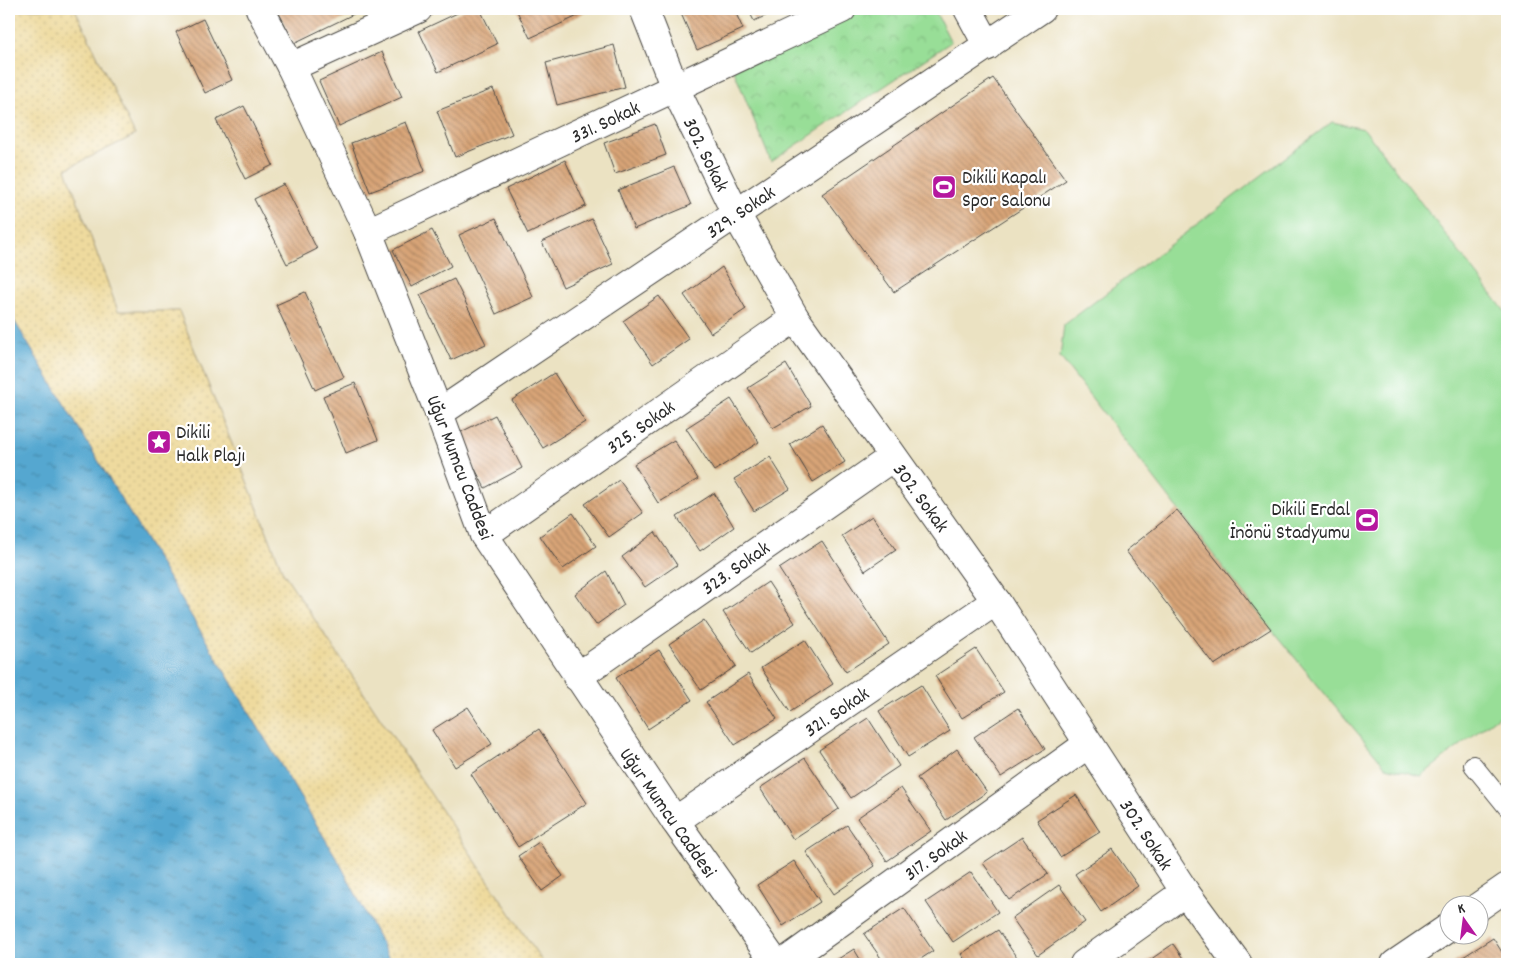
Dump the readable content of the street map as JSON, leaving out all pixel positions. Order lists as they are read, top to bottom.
{
  "streets": {
    "street": [
      "331. Sokak",
      "302. Sokak",
      "329. Sokak",
      "325. Sokak",
      "Uğur Mumcu Caddesi",
      "323. Sokak",
      "321. Sokak",
      "317. Sokak"
    ]
  },
  "crossings": [
    ["331. Sokak", "302. Sokak"],
    ["331. Sokak", "Uğur Mumcu Caddesi"],
    ["302. Sokak", "329. Sokak"],
    ["302. Sokak", "325. Sokak"],
    ["302. Sokak", "323. Sokak"],
    ["302. Sokak", "321. Sokak"],
    ["302. Sokak", "317. Sokak"],
    ["329. Sokak", "Uğur Mumcu Caddesi"],
    ["325. Sokak", "Uğur Mumcu Caddesi"],
    ["Uğur Mumcu Caddesi", "323. Sokak"],
    ["Uğur Mumcu Caddesi", "321. Sokak"]
  ],
  "places": {
    "sports": ["Dikili Kapalı Spor Salonu", "Dikili Erdal İnönü Stadyumu"],
    "place": ["Dikili Halk Plajı"]
  },
  "north": "top"
}
